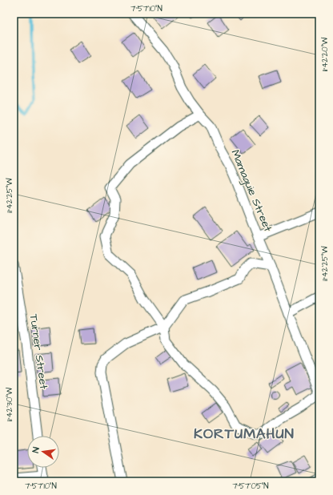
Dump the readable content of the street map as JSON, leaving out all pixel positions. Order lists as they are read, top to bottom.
{
  "streets": {
    "street": ["Mamaguie Street", "Turner Street"]
  },
  "districts": ["KORTUMAHUN"],
  "north": "left",
  "coordinates": [
    "7°57'10\"N",
    "11°42'20\"W",
    "11°42'25\"W",
    "11°42'30\"W",
    "7°57'05\"N"
  ]
}
